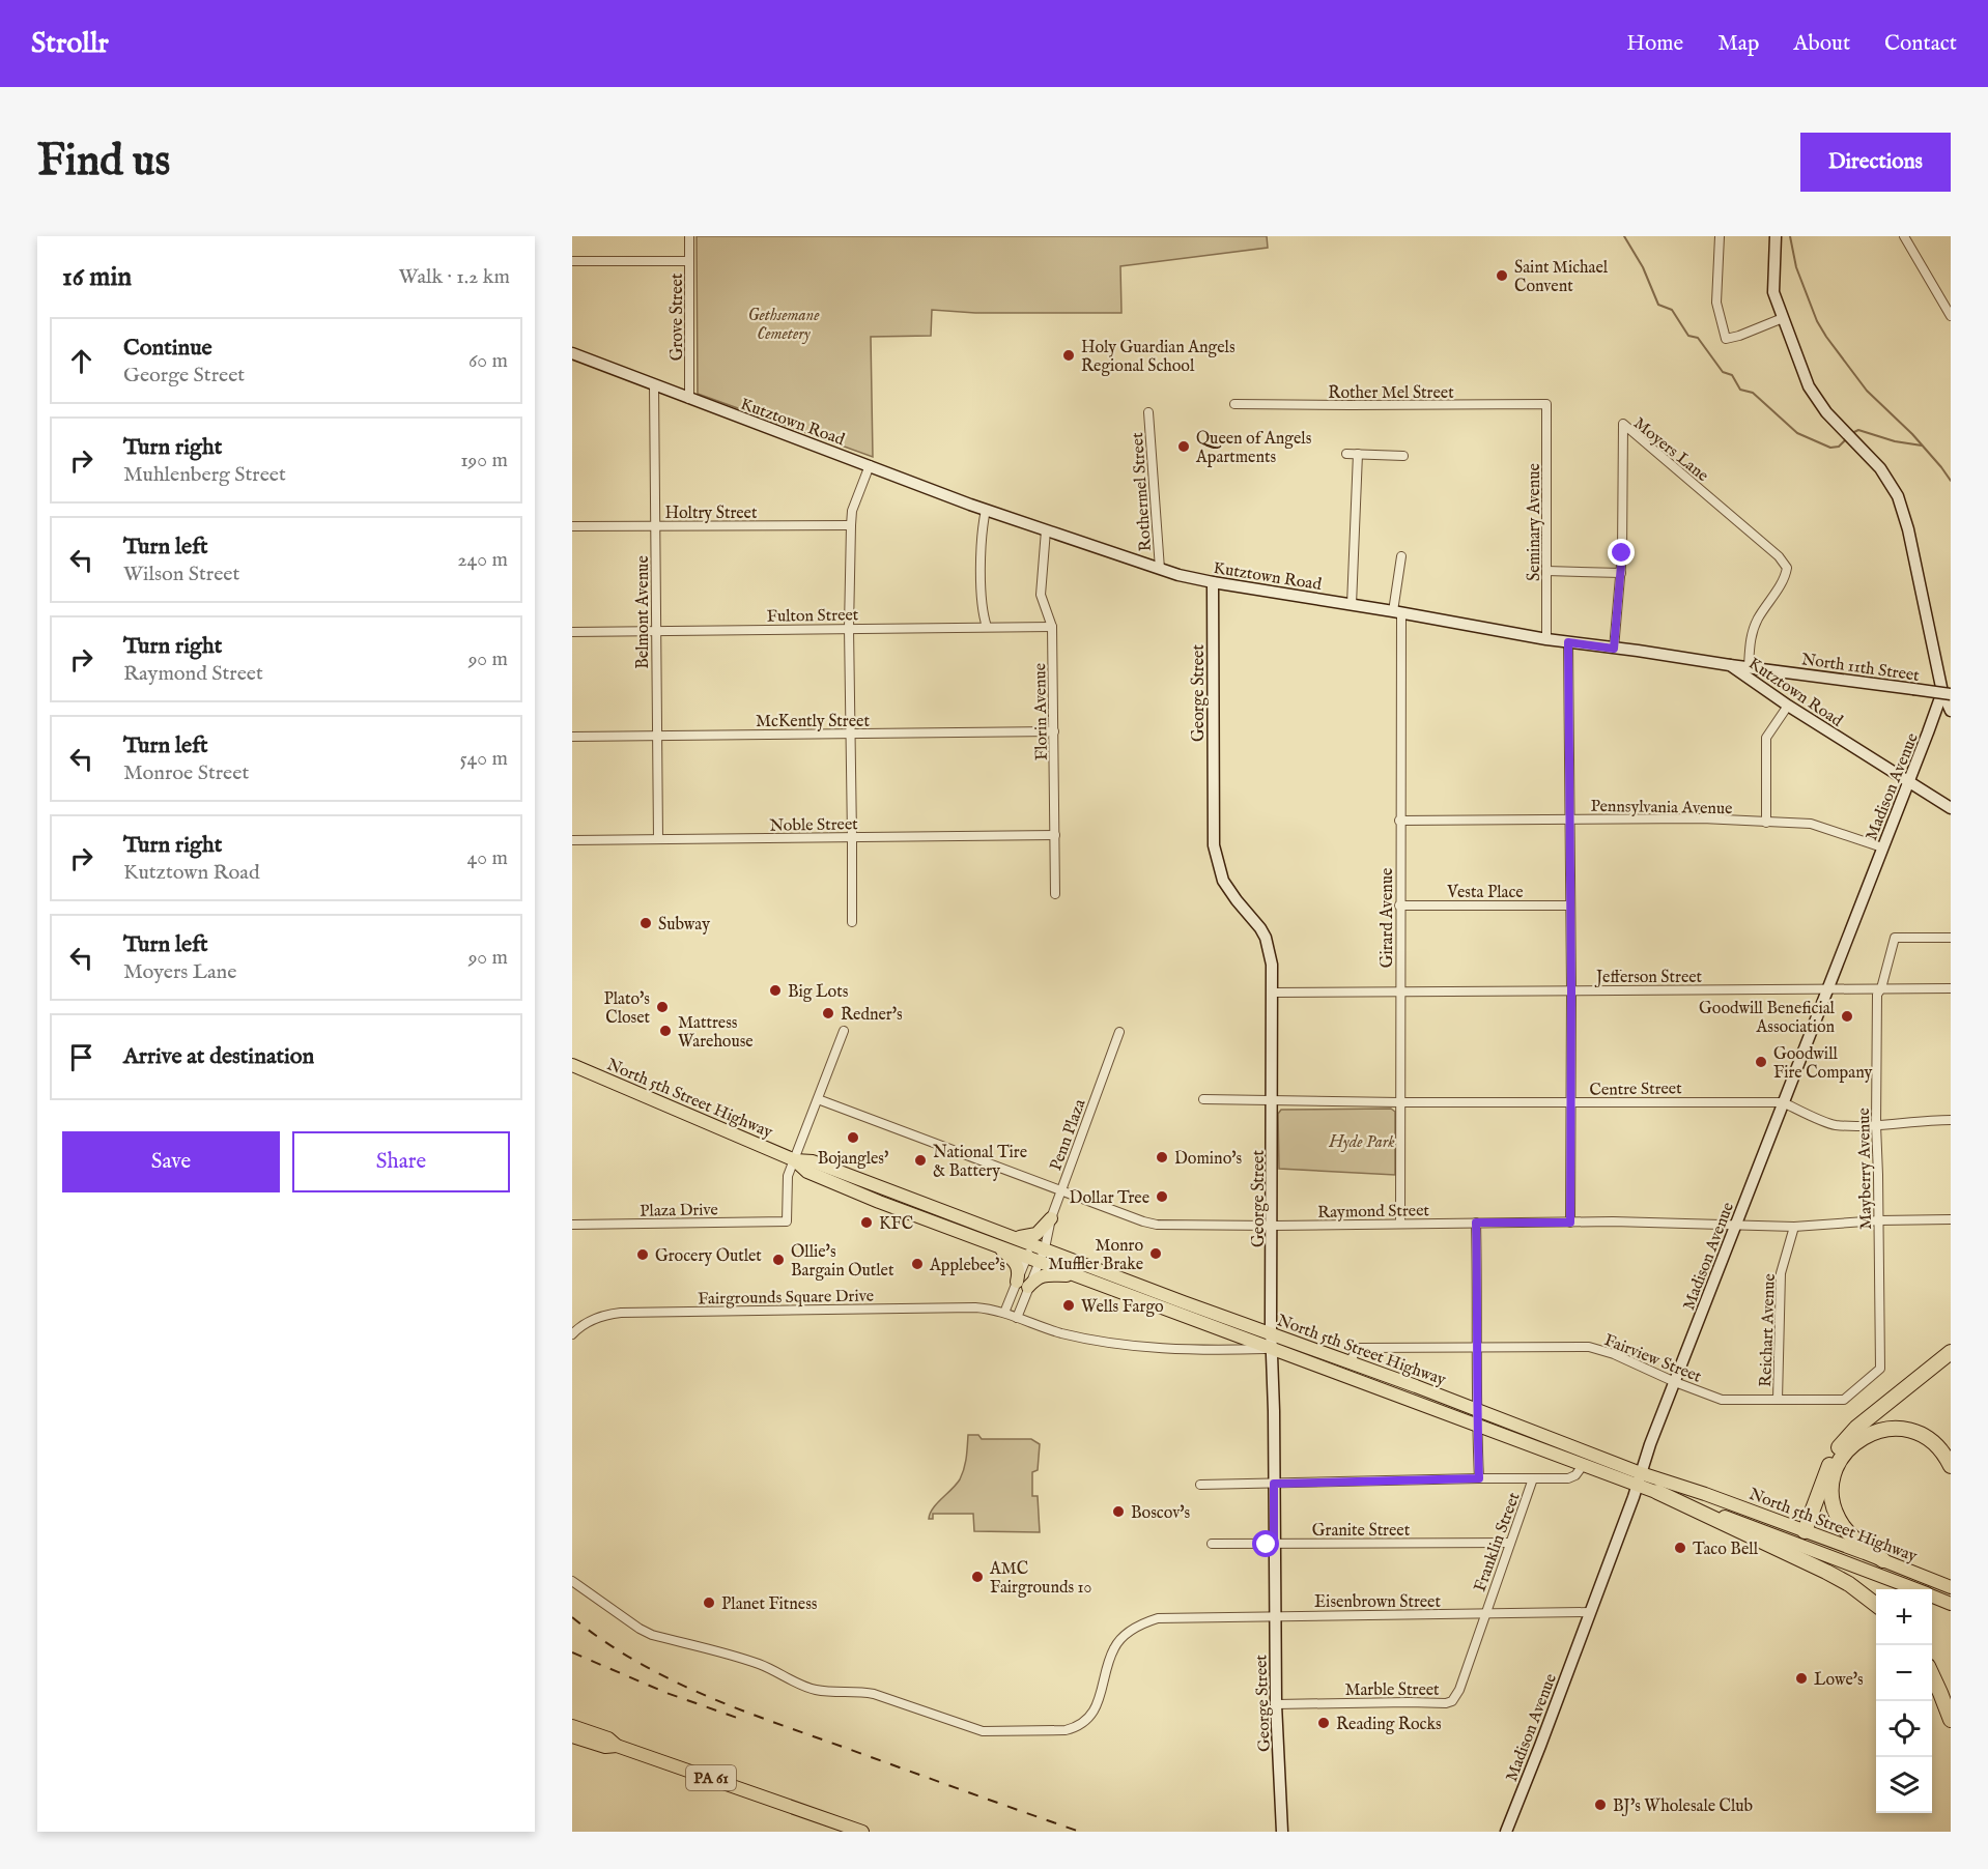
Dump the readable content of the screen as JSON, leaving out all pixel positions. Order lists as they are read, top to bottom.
{
  "streets": {
    "main road": ["North 5th Street Highway", "PA 61"],
    "street": [
      "Grove Street",
      "Rother Mel Street",
      "Kutztown Road",
      "Moyers Lane",
      "Rothermel Street",
      "Holtry Street",
      "Seminary Avenue",
      "Belmont Avenue",
      "Fulton Street",
      "North 11th Street",
      "George Street",
      "Florin Avenue",
      "McKently Street",
      "Madison Avenue",
      "Pennsylvania Avenue",
      "Noble Street",
      "Vesta Place",
      "Girard Avenue",
      "Jefferson Street",
      "Centre Street",
      "Penn Plaza",
      "Mayberry Avenue",
      "Plaza Drive",
      "Raymond Street",
      "Fairgrounds Square Drive",
      "Reichart Avenue",
      "Fairview Street",
      "Granite Street",
      "Franklin Street",
      "Eisenbrown Street",
      "Marble Street"
    ]
  },
  "crossings": [
    ["Grove Street", "Kutztown Road"],
    ["Rother Mel Street", "Seminary Avenue"],
    ["Kutztown Road", "Moyers Lane"],
    ["Kutztown Road", "Rothermel Street"],
    ["Kutztown Road", "Seminary Avenue"],
    ["Kutztown Road", "Belmont Avenue"],
    ["Kutztown Road", "North 11th Street"],
    ["Kutztown Road", "George Street"],
    ["Kutztown Road", "Florin Avenue"],
    ["Kutztown Road", "Madison Avenue"],
    ["Kutztown Road", "Girard Avenue"],
    ["Moyers Lane", "North 11th Street"],
    ["Holtry Street", "Belmont Avenue"],
    ["Belmont Avenue", "Fulton Street"],
    ["Belmont Avenue", "McKently Street"],
    ["Belmont Avenue", "Noble Street"],
    ["Fulton Street", "Florin Avenue"],
    ["North 11th Street", "Madison Avenue"],
    ["George Street", "Jefferson Street"],
    ["George Street", "Centre Street"],
    ["George Street", "North 5th Street Highway"],
    ["George Street", "Raymond Street"],
    ["George Street", "Fairgrounds Square Drive"],
    ["George Street", "Granite Street"],
    ["George Street", "Eisenbrown Street"],
    ["George Street", "Marble Street"],
    ["Florin Avenue", "McKently Street"],
    ["Florin Avenue", "Noble Street"],
    ["Madison Avenue", "Pennsylvania Avenue"],
    ["Madison Avenue", "Jefferson Street"],
    ["Madison Avenue", "Centre Street"],
    ["Madison Avenue", "North 5th Street Highway"],
    ["Madison Avenue", "Raymond Street"],
    ["Madison Avenue", "Fairview Street"],
    ["Madison Avenue", "Eisenbrown Street"],
    ["Pennsylvania Avenue", "Girard Avenue"],
    ["Vesta Place", "Girard Avenue"],
    ["Girard Avenue", "Jefferson Street"],
    ["Girard Avenue", "Centre Street"],
    ["Girard Avenue", "Raymond Street"],
    ["Jefferson Street", "Mayberry Avenue"],
    ["Centre Street", "Mayberry Avenue"],
    ["North 5th Street Highway", "Penn Plaza"],
    ["North 5th Street Highway", "Plaza Drive"],
    ["North 5th Street Highway", "Fairgrounds Square Drive"],
    ["North 5th Street Highway", "Fairview Street"],
    ["Penn Plaza", "Raymond Street"],
    ["Mayberry Avenue", "Raymond Street"],
    ["Mayberry Avenue", "Fairview Street"],
    ["Raymond Street", "Reichart Avenue"],
    ["Reichart Avenue", "Fairview Street"],
    ["Granite Street", "Franklin Street"],
    ["Franklin Street", "Eisenbrown Street"],
    ["Franklin Street", "Marble Street"],
    ["Eisenbrown Street", "Marble Street"]
  ],
  "parks": ["Gethsemane Cemetery", "Hyde Park"],
  "places": [
    "Saint Michael Convent",
    "Holy Guardian Angels Regional School",
    "Queen of Angels Apartments",
    "Subway",
    "Big Lots",
    "Plato's Closet",
    "Redner's",
    "Goodwill Beneficial Association",
    "Mattress Warehouse",
    "Goodwill Fire Company",
    "Bojangles'",
    "Domino's",
    "National Tire & Battery",
    "Dollar Tree",
    "KFC",
    "Monro Muffler Brake",
    "Grocery Outlet",
    "Ollie's Bargain Outlet",
    "Applebee's",
    "Wells Fargo",
    "Boscov's",
    "Taco Bell",
    "AMC Fairgrounds 10",
    "Planet Fitness",
    "Lowe's",
    "Reading Rocks",
    "BJ's Wholesale Club"
  ],
  "page": {
    "header": "Strollr",
    "nav": [
      "Home",
      "Map",
      "About",
      "Contact"
    ],
    "buttons": [
      "Directions",
      ["Save", "Share"]
    ],
    "title": "Find us",
    "heading": ["16 min", "Walk · 1.2 km"],
    "list": [
      ["Continue", "George Street", "60 m"],
      ["Turn right", "Muhlenberg Street", "190 m"],
      ["Turn left", "Wilson Street", "240 m"],
      ["Turn right", "Raymond Street", "90 m"],
      ["Turn left", "Monroe Street", "540 m"],
      ["Turn right", "Kutztown Road", "40 m"],
      ["Turn left", "Moyers Lane", "90 m"],
      "Arrive at destination"
    ],
    "map_buttons": ["+", "−"]
  }
}
